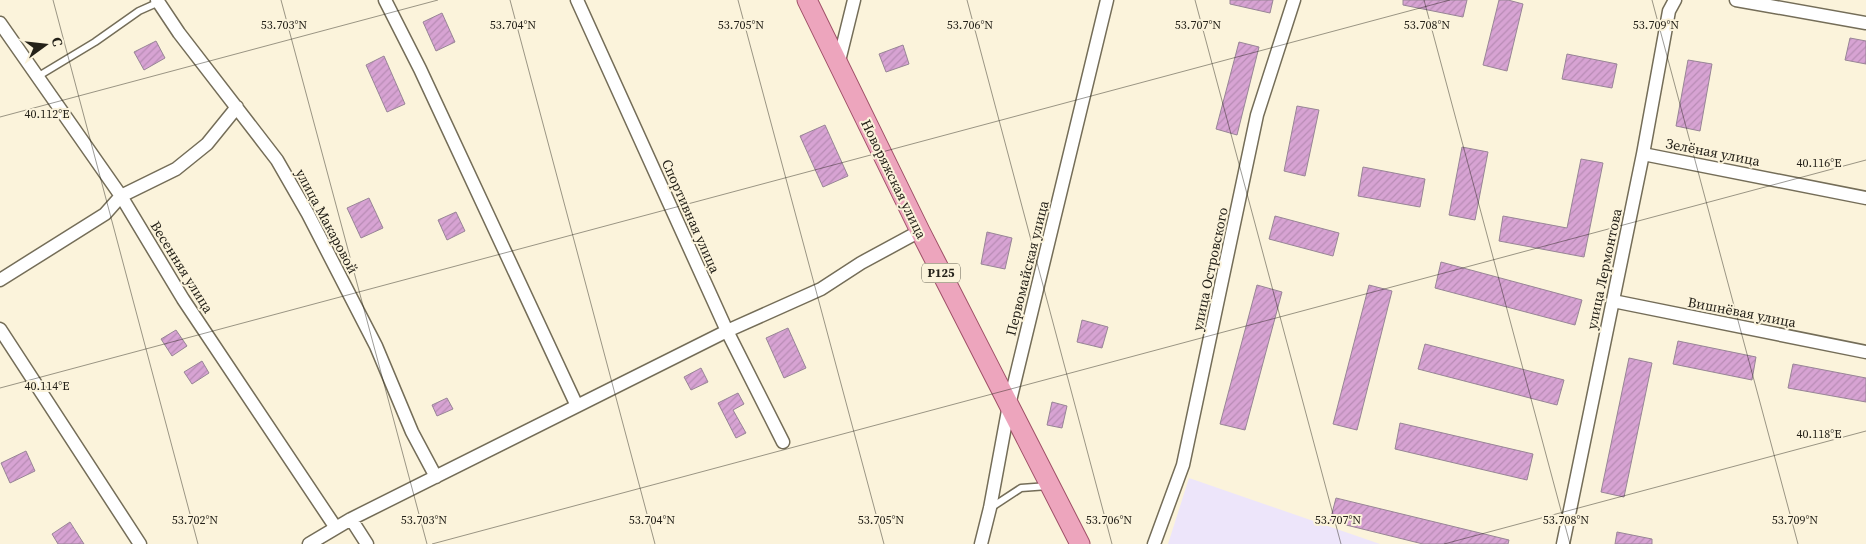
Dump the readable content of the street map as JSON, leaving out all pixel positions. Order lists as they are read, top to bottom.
{
  "streets": {
    "main road": ["Новоряжская улица", "Р125"],
    "street": [
      "Зелёная улица",
      "Спортивная улица",
      "улица Макаровой",
      "Весенняя улица",
      "Первомайская улица",
      "улица Островского",
      "улица Лермонтова",
      "Вишнёвая улица"
    ]
  },
  "crossings": [
    ["Зелёная улица", "улица Лермонтова"],
    ["Новоряжская улица", "Первомайская улица"],
    ["улица Лермонтова", "Вишнёвая улица"]
  ],
  "north": "right",
  "coordinates": [
    "53.703°N",
    "53.704°N",
    "53.705°N",
    "53.706°N",
    "53.707°N",
    "53.708°N",
    "53.709°N",
    "40.112°E",
    "40.116°E",
    "40.114°E",
    "40.118°E",
    "53.702°N"
  ]
}
